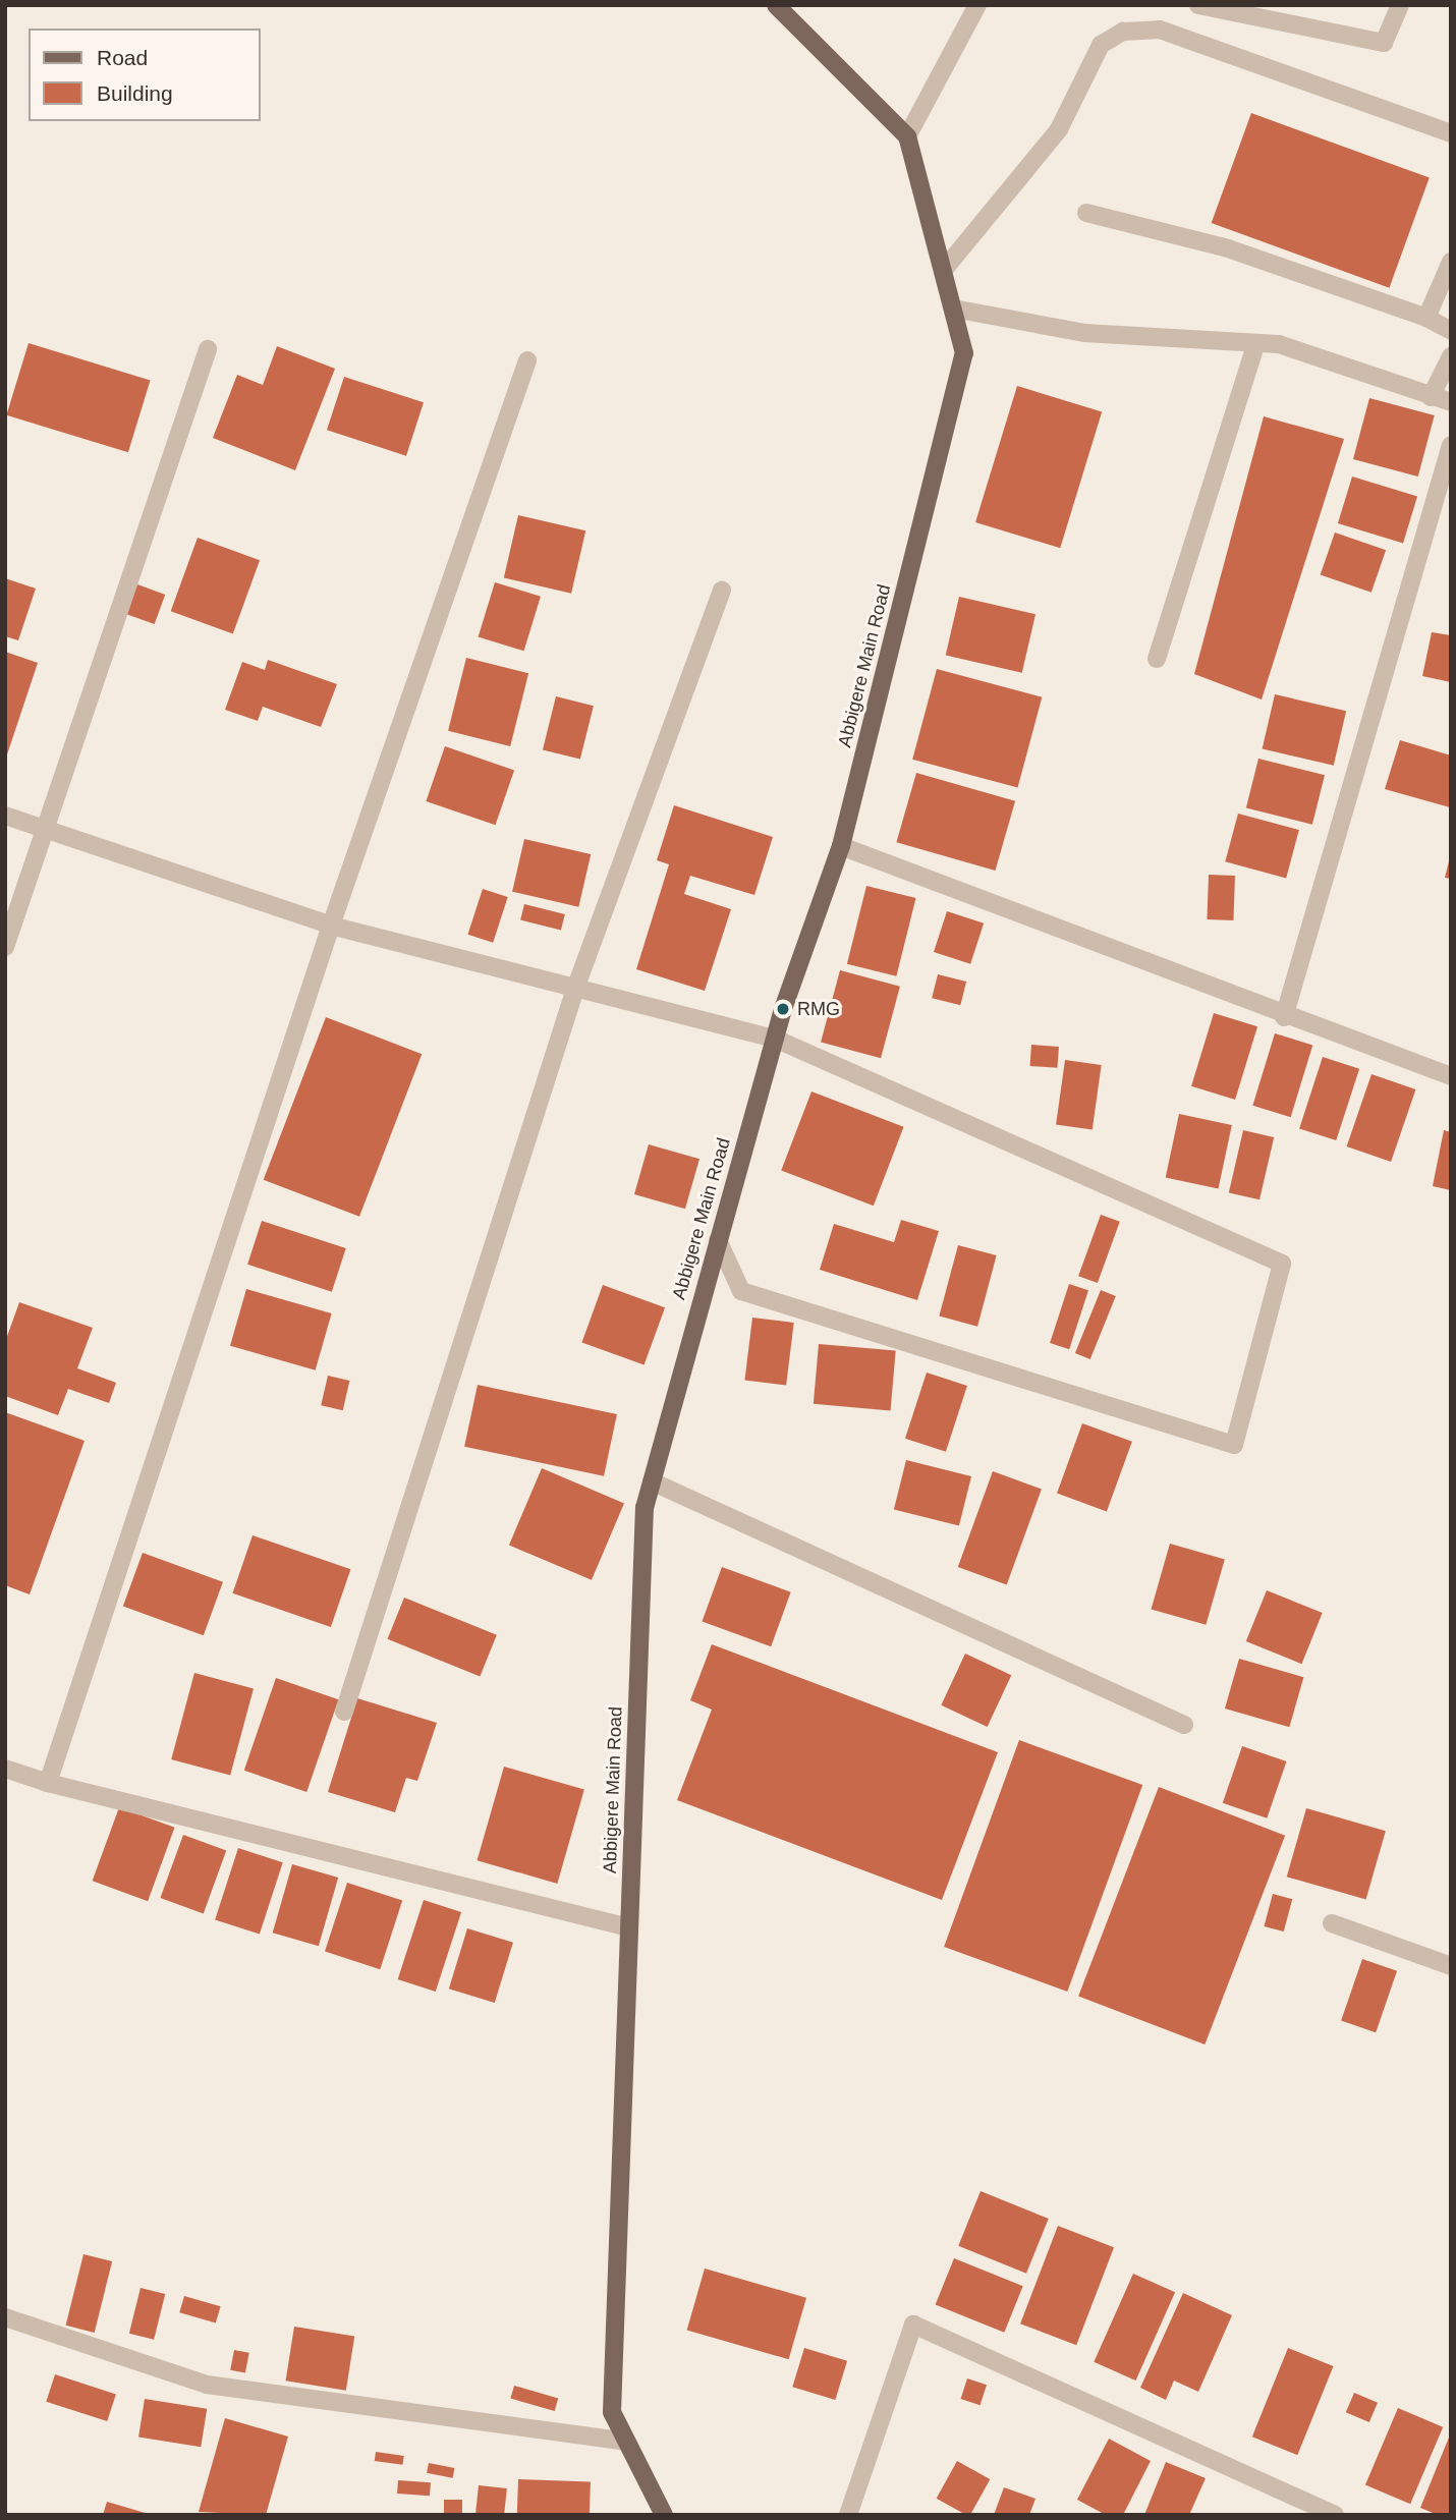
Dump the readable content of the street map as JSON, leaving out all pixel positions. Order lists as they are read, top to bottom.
{
  "streets": {
    "main road": ["Abbigere Main Road"]
  },
  "places": ["RMG"],
  "legend": ["Road", "Building"]
}
